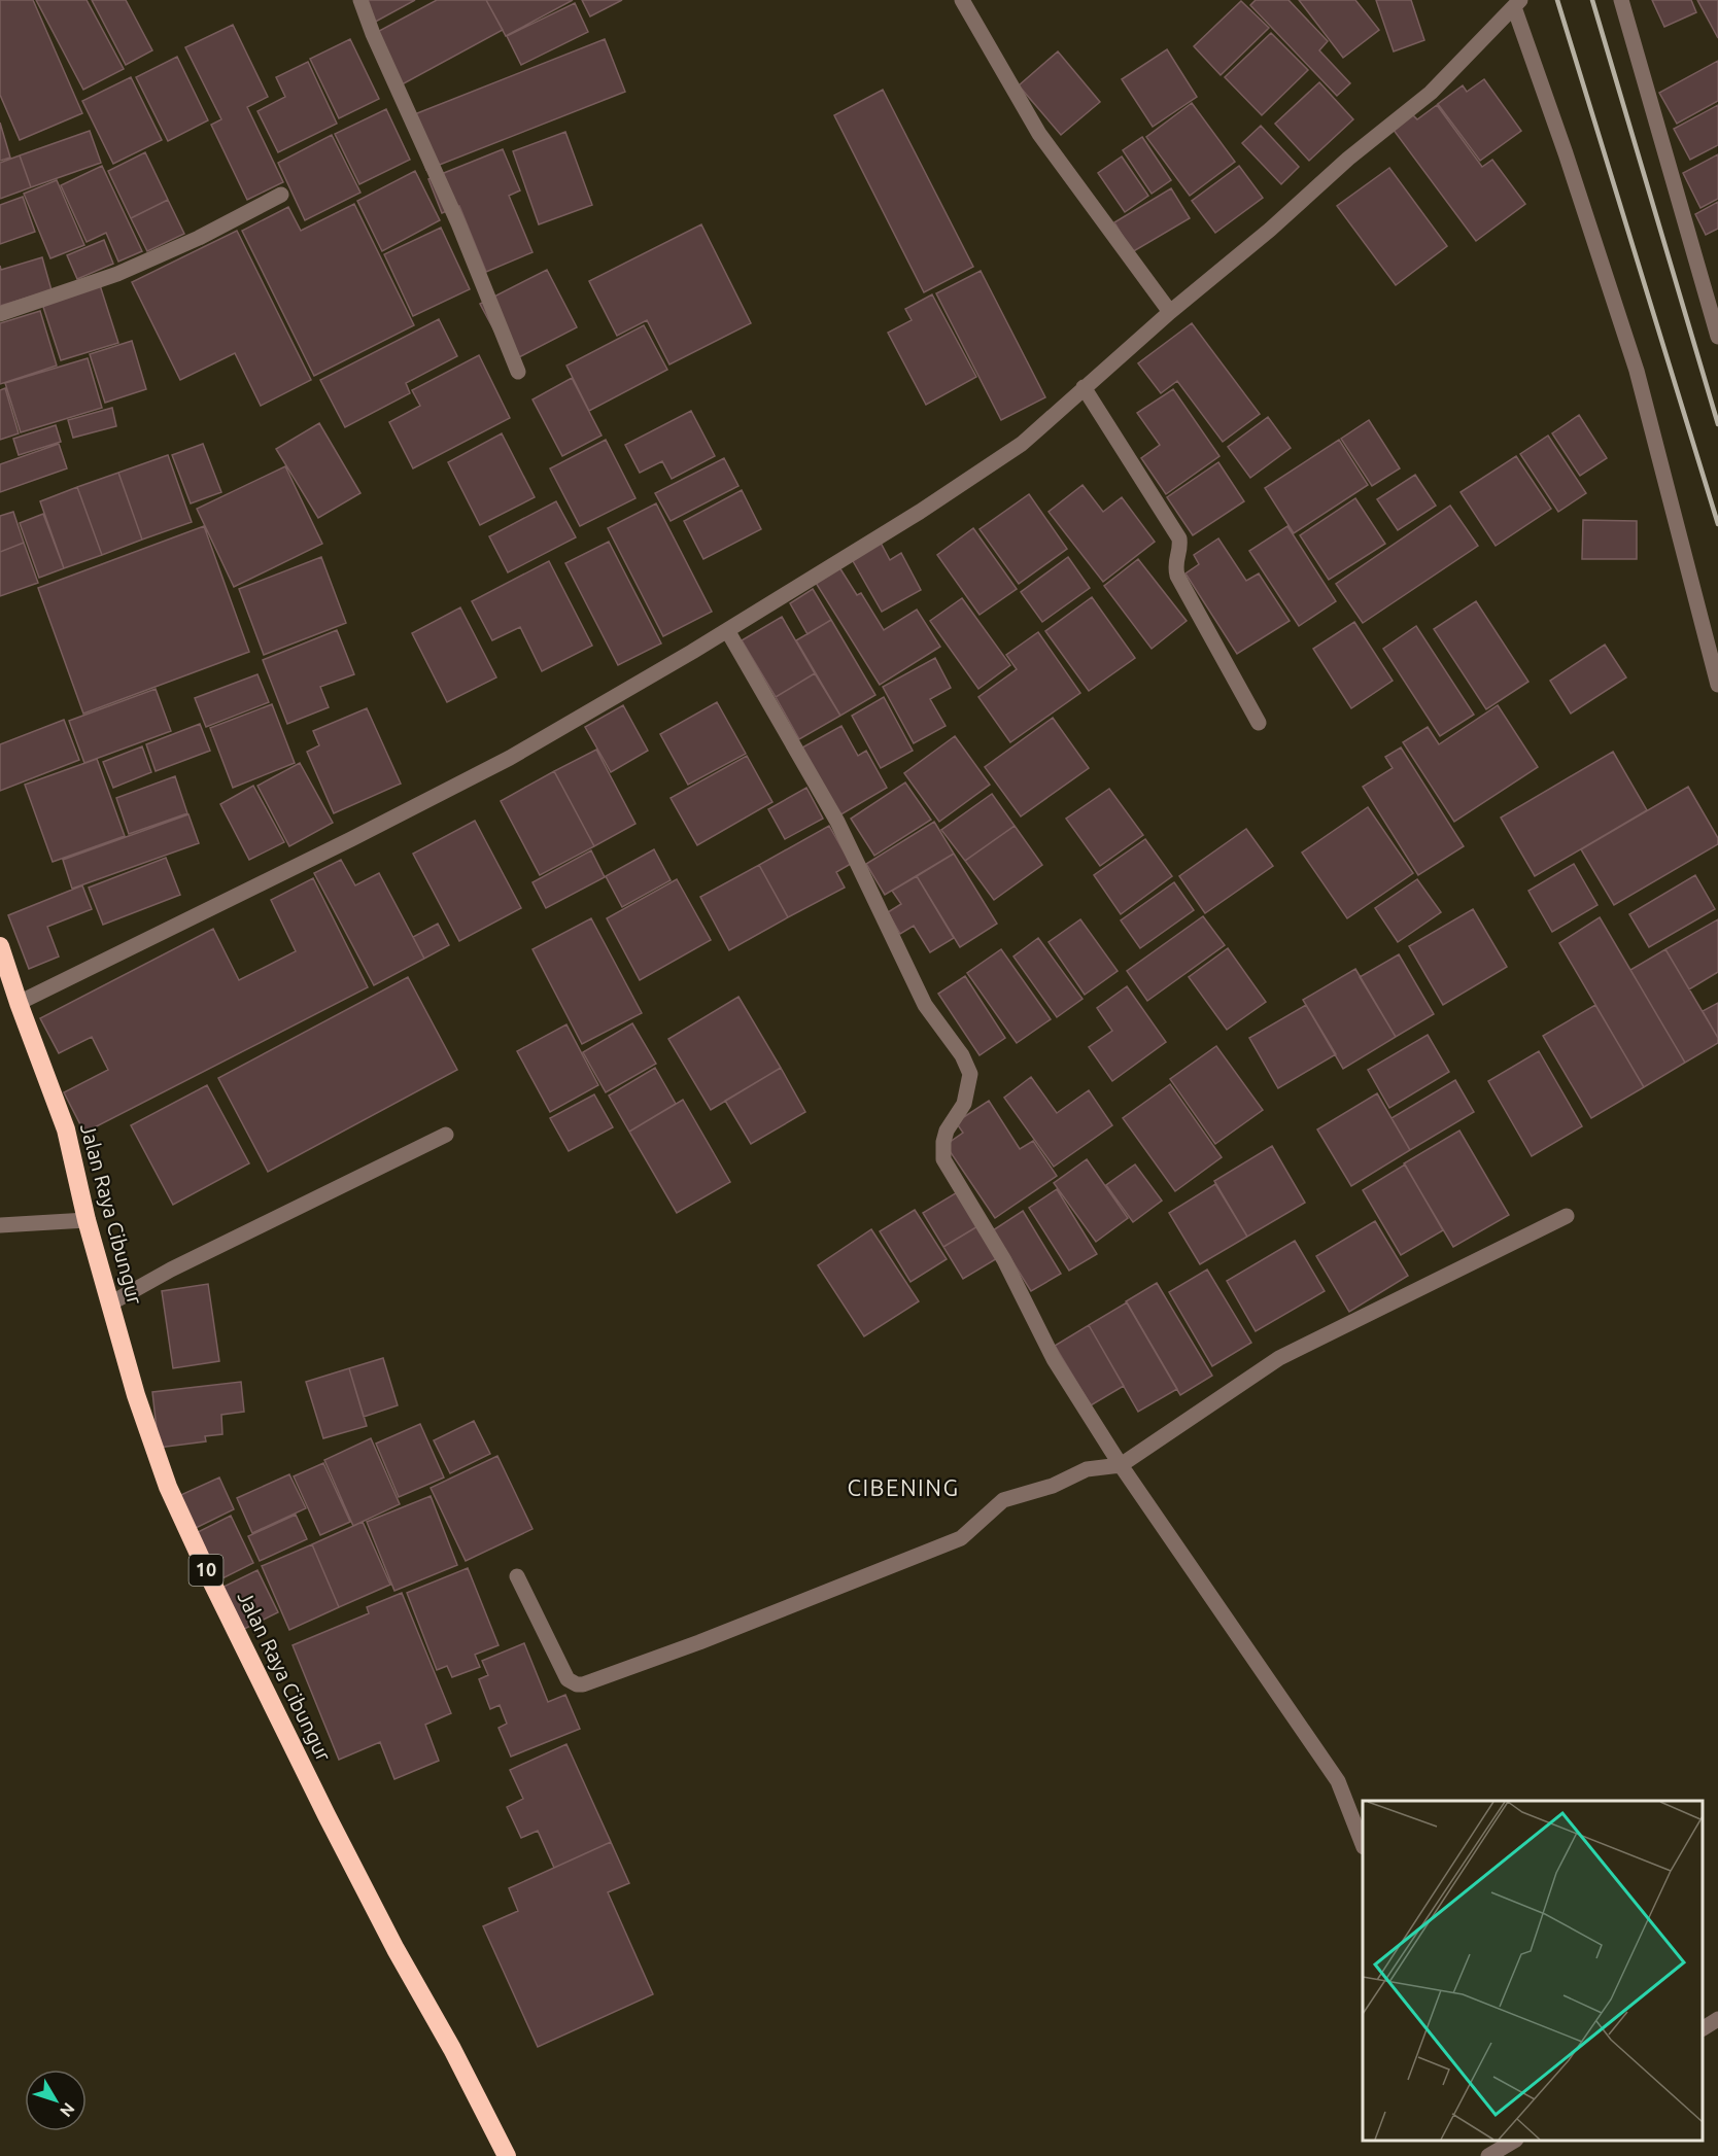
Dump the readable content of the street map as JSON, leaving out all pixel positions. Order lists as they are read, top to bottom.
{
  "streets": {
    "highway": ["Jalan Raya Cibungur", "10"]
  },
  "districts": ["CIBENING"],
  "north": "bottom right"
}
